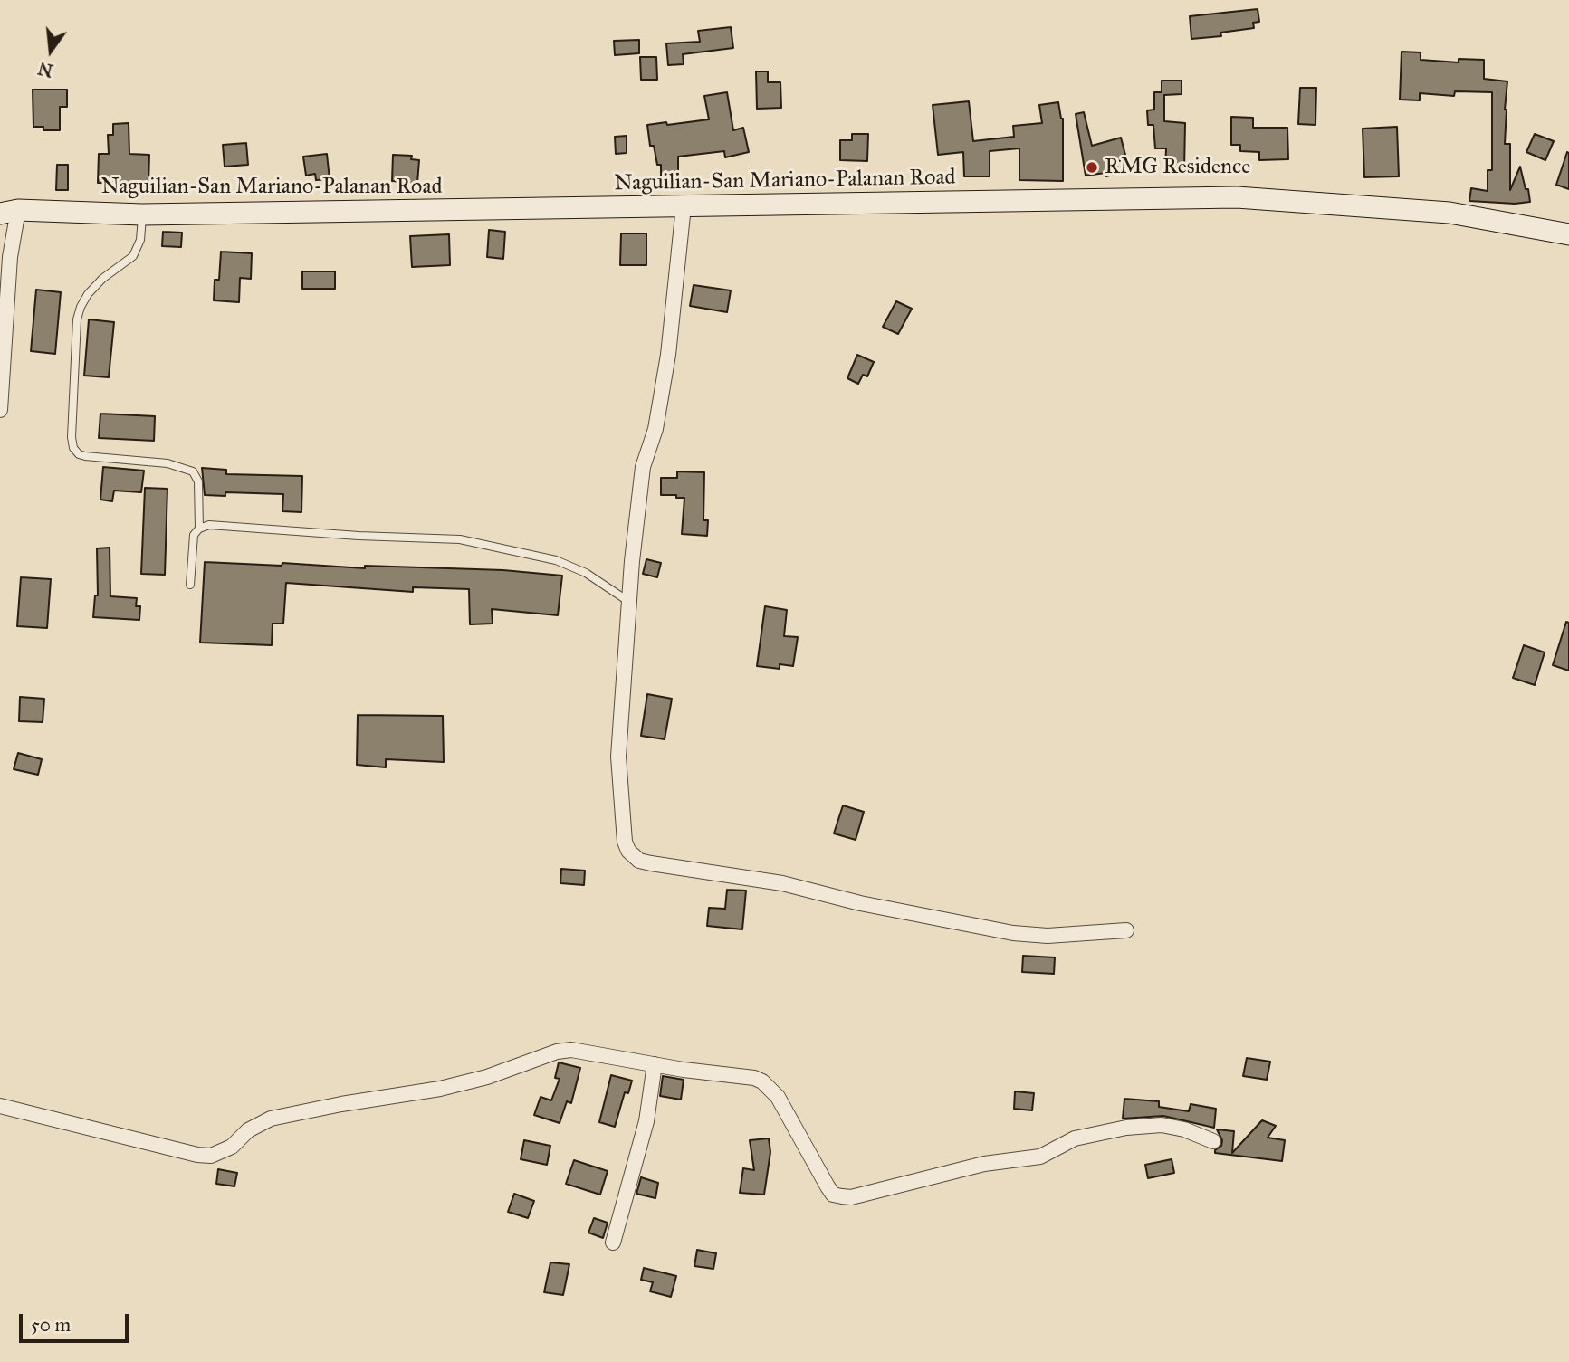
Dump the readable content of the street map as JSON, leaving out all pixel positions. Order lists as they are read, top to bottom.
{
  "streets": {
    "main road": ["Naguilian-San Mariano-Palanan Road"]
  },
  "places": ["RMG Residence"],
  "scale_bar": "50 m",
  "north": "bottom"
}
